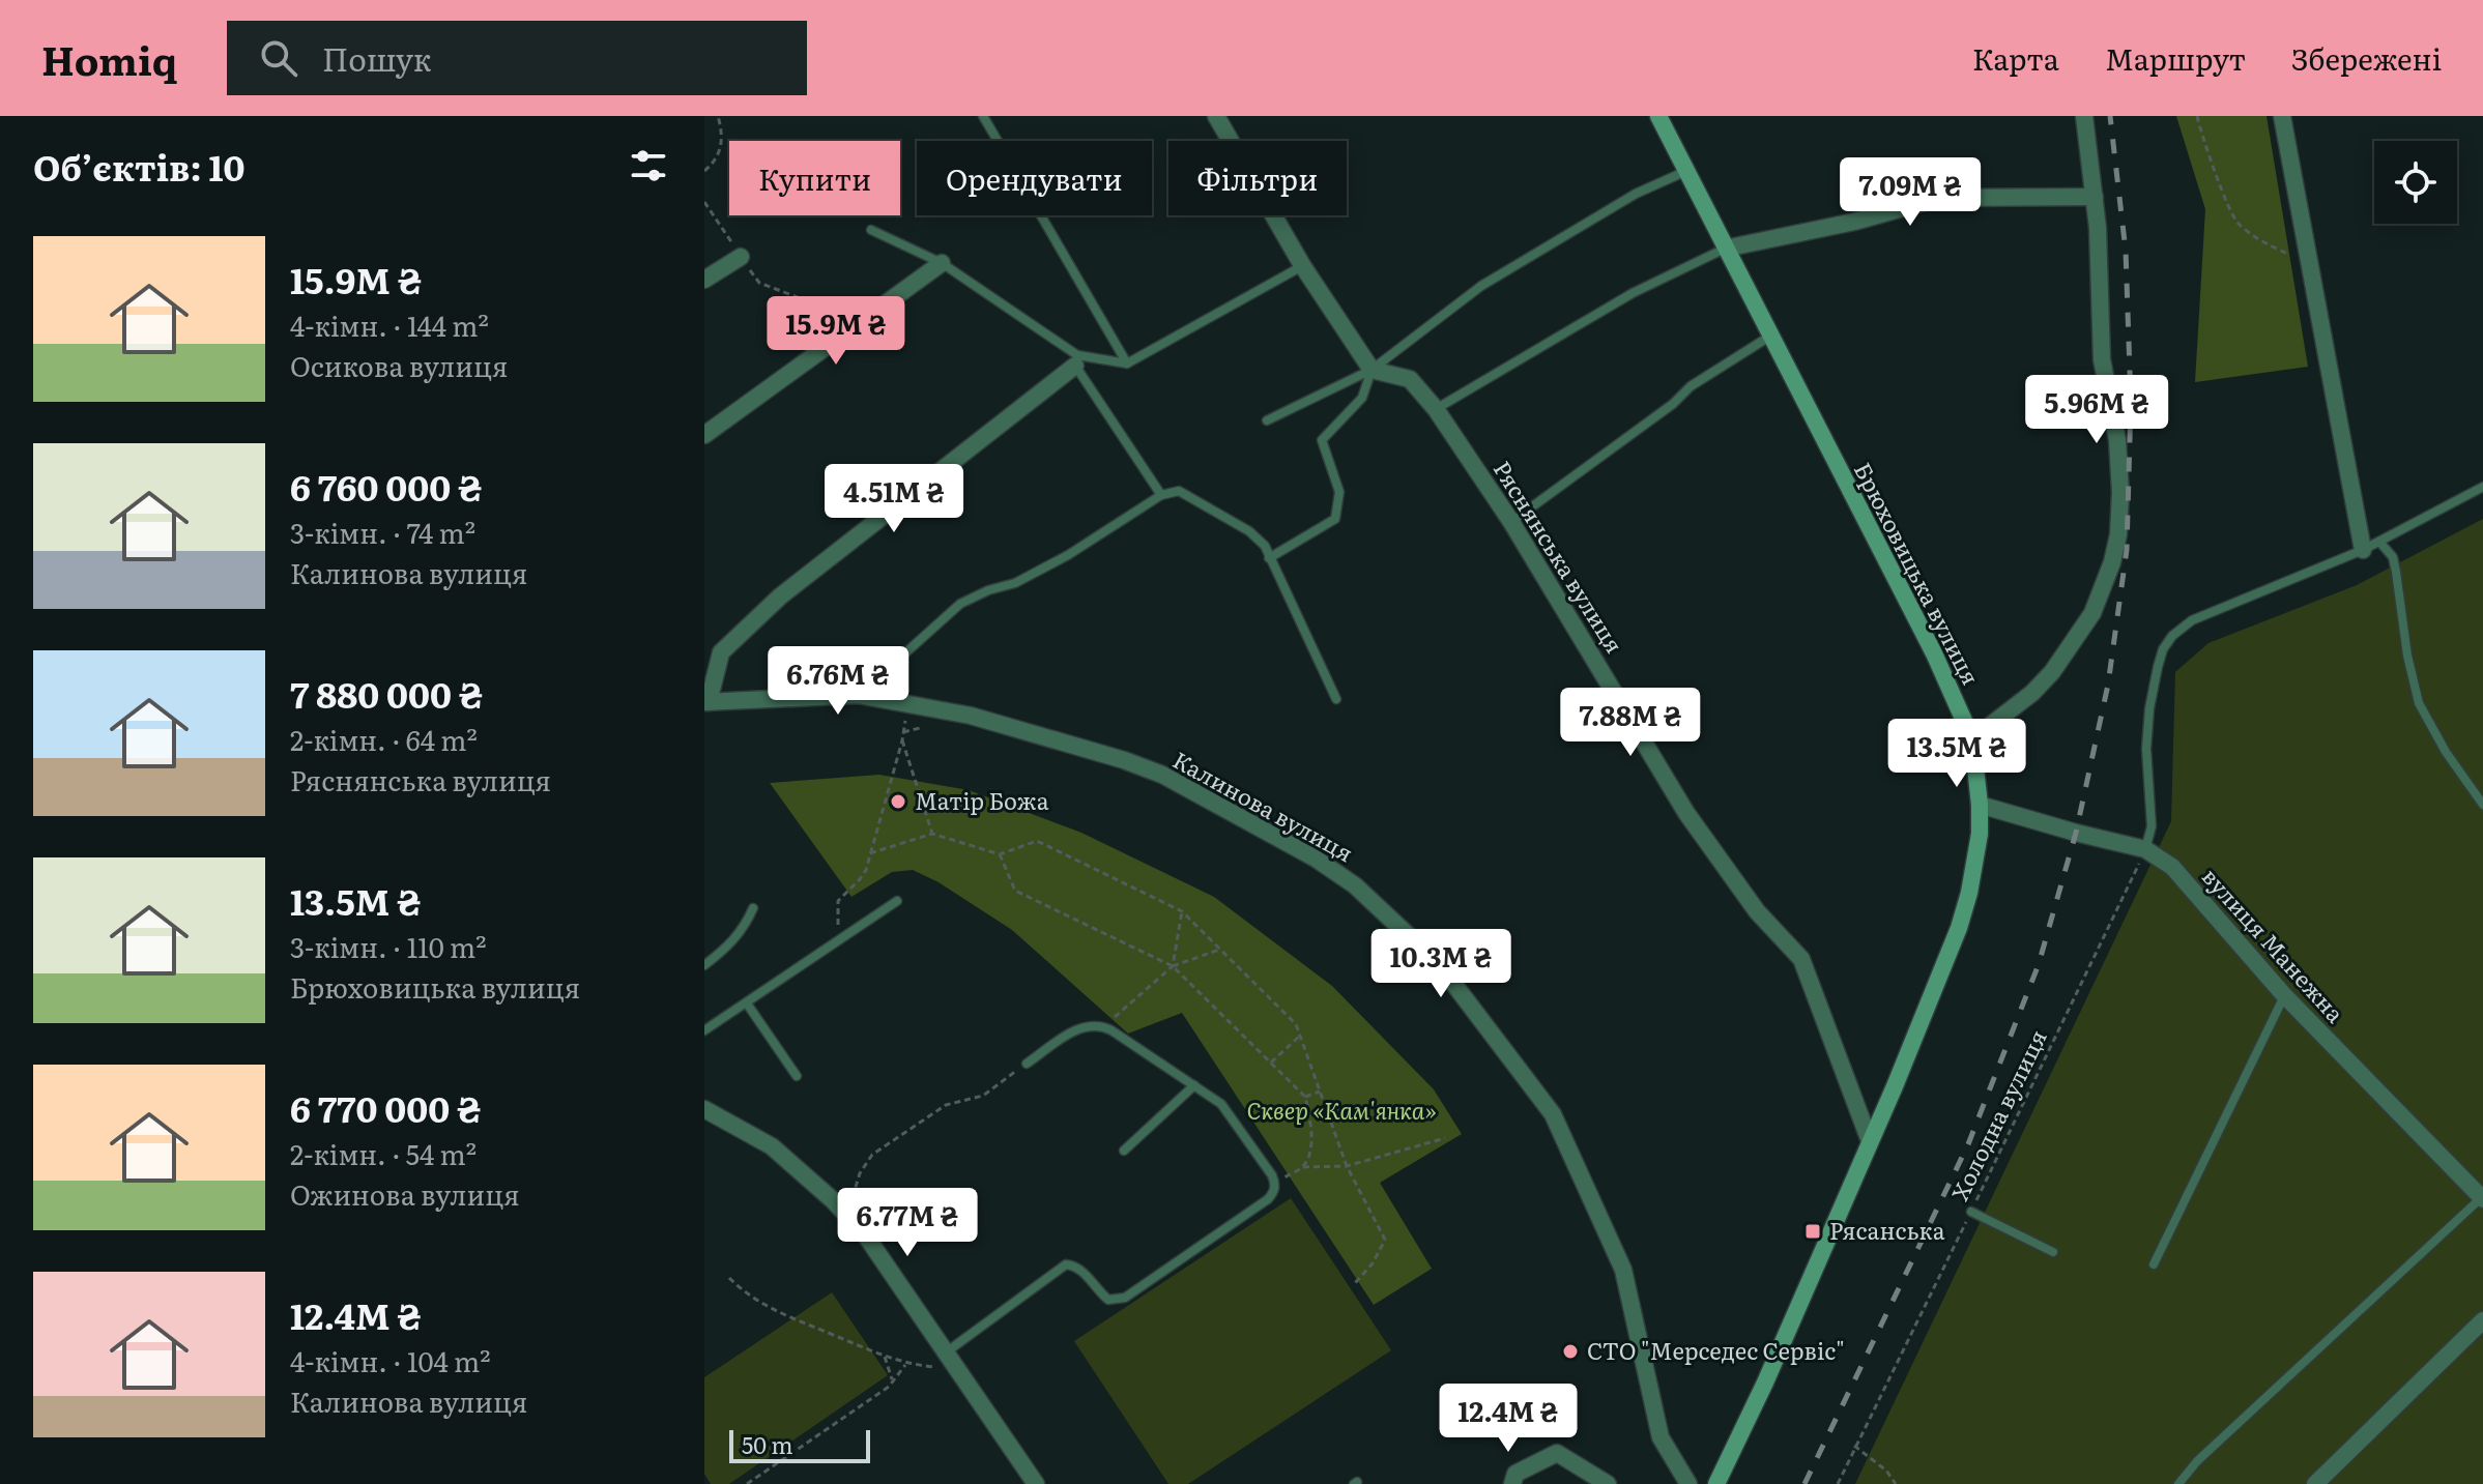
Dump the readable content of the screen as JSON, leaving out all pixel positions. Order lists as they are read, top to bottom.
{
  "streets": {
    "main road": ["Брюховицька вулиця"],
    "street": ["Ряснянська вулиця", "Калинова вулиця", "вулиця Манежна"],
    "path": ["Холодна вулиця"]
  },
  "crossings": [
    ["Ряснянська вулиця", "Брюховицька вулиця"],
    ["Брюховицька вулиця", "вулиця Манежна"],
    ["вулиця Манежна", "Холодна вулиця"]
  ],
  "parks": ["Сквер «Кам'янка»"],
  "places": {
    "other": ["Матір Божа", "СТО \"Мерседес Сервіс\""],
    "transit": ["Рясанська"]
  },
  "scale_bar": "50 m",
  "page": {
    "header": "Homiq",
    "search": "Пошук",
    "nav": ["Карта", "Маршрут", "Збережені"],
    "heading": "Об’єктів: 10",
    "chip": ["Купити", "Орендувати", "Фільтри"],
    "price": [
      "7.09M ₴",
      "15.9M ₴",
      "5.96M ₴",
      "4.51M ₴",
      "6.76M ₴",
      "7.88M ₴",
      "13.5M ₴",
      "10.3M ₴",
      "6.77M ₴",
      "12.4M ₴"
    ],
    "list": [
      {
        "name": "15.9M ₴",
        "note": "4-кімн. · 144 m² · Осикова вулиця"
      },
      {
        "name": "6 760 000 ₴",
        "note": "3-кімн. · 74 m² · Калинова вулиця"
      },
      {
        "name": "7 880 000 ₴",
        "note": "2-кімн. · 64 m² · Ряснянська вулиця"
      },
      {
        "name": "13.5M ₴",
        "note": "3-кімн. · 110 m² · Брюховицька вулиця"
      },
      {
        "name": "6 770 000 ₴",
        "note": "2-кімн. · 54 m² · Ожинова вулиця"
      },
      {
        "name": "12.4M ₴",
        "note": "4-кімн. · 104 m² · Калинова вулиця"
      }
    ],
    "scale": "50 m"
  }
}
